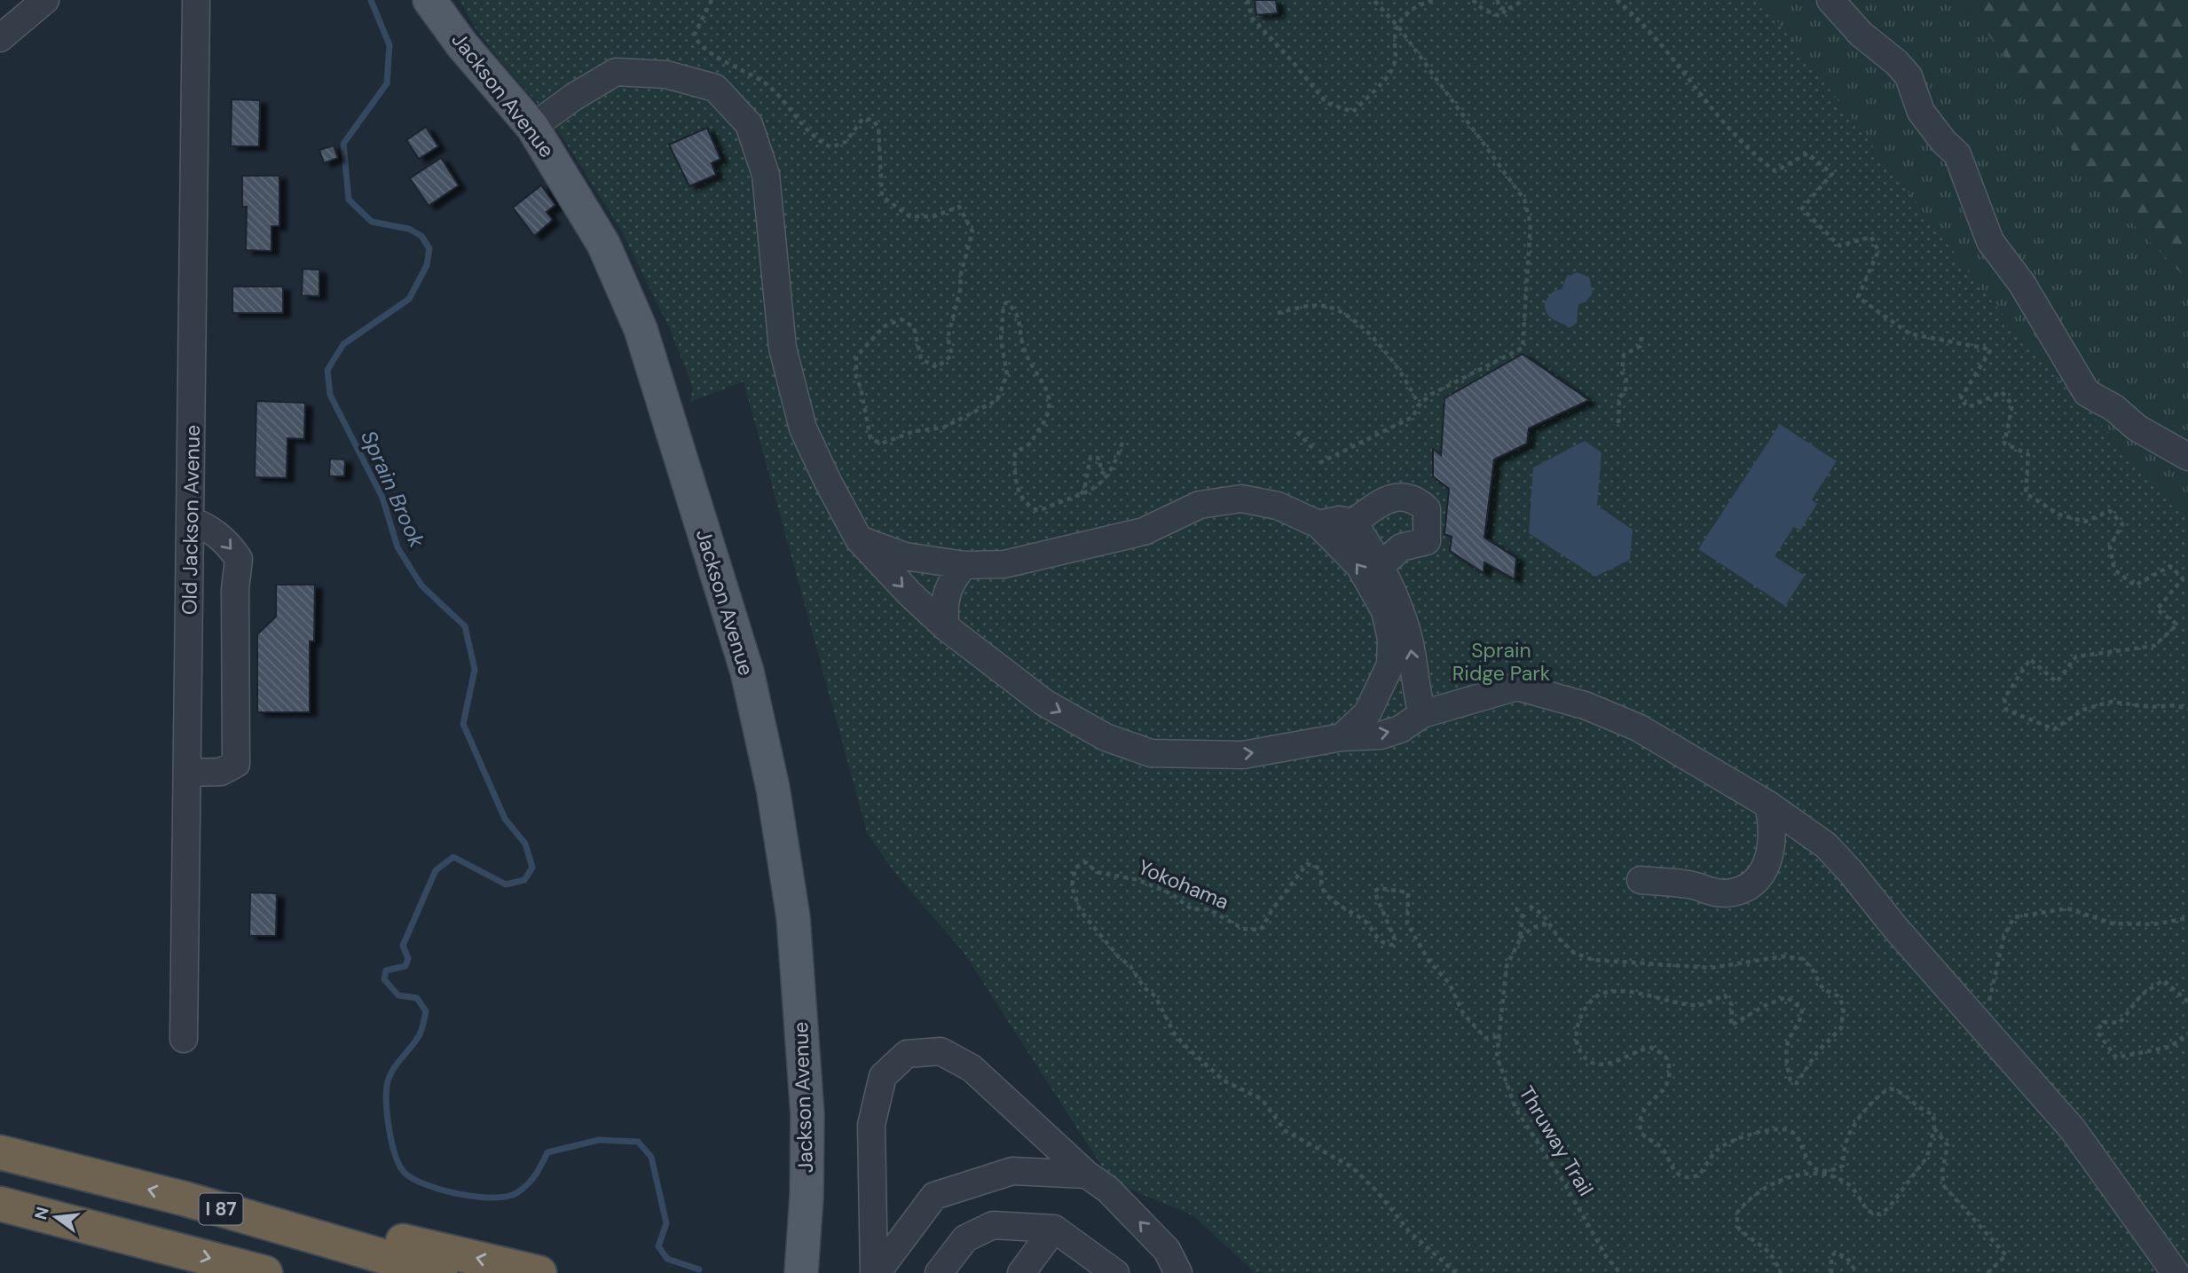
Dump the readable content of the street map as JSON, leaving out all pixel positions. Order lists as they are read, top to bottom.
{
  "streets": {
    "highway": ["I 87"],
    "main road": ["Jackson Avenue"],
    "street": ["Old Jackson Avenue"],
    "path": ["Yokohama", "Thruway Trail"]
  },
  "crossings": [
    ["Yokohama", "Thruway Trail"]
  ],
  "water": ["Sprain Brook"],
  "parks": ["Sprain Ridge Park"],
  "north": "left"
}
